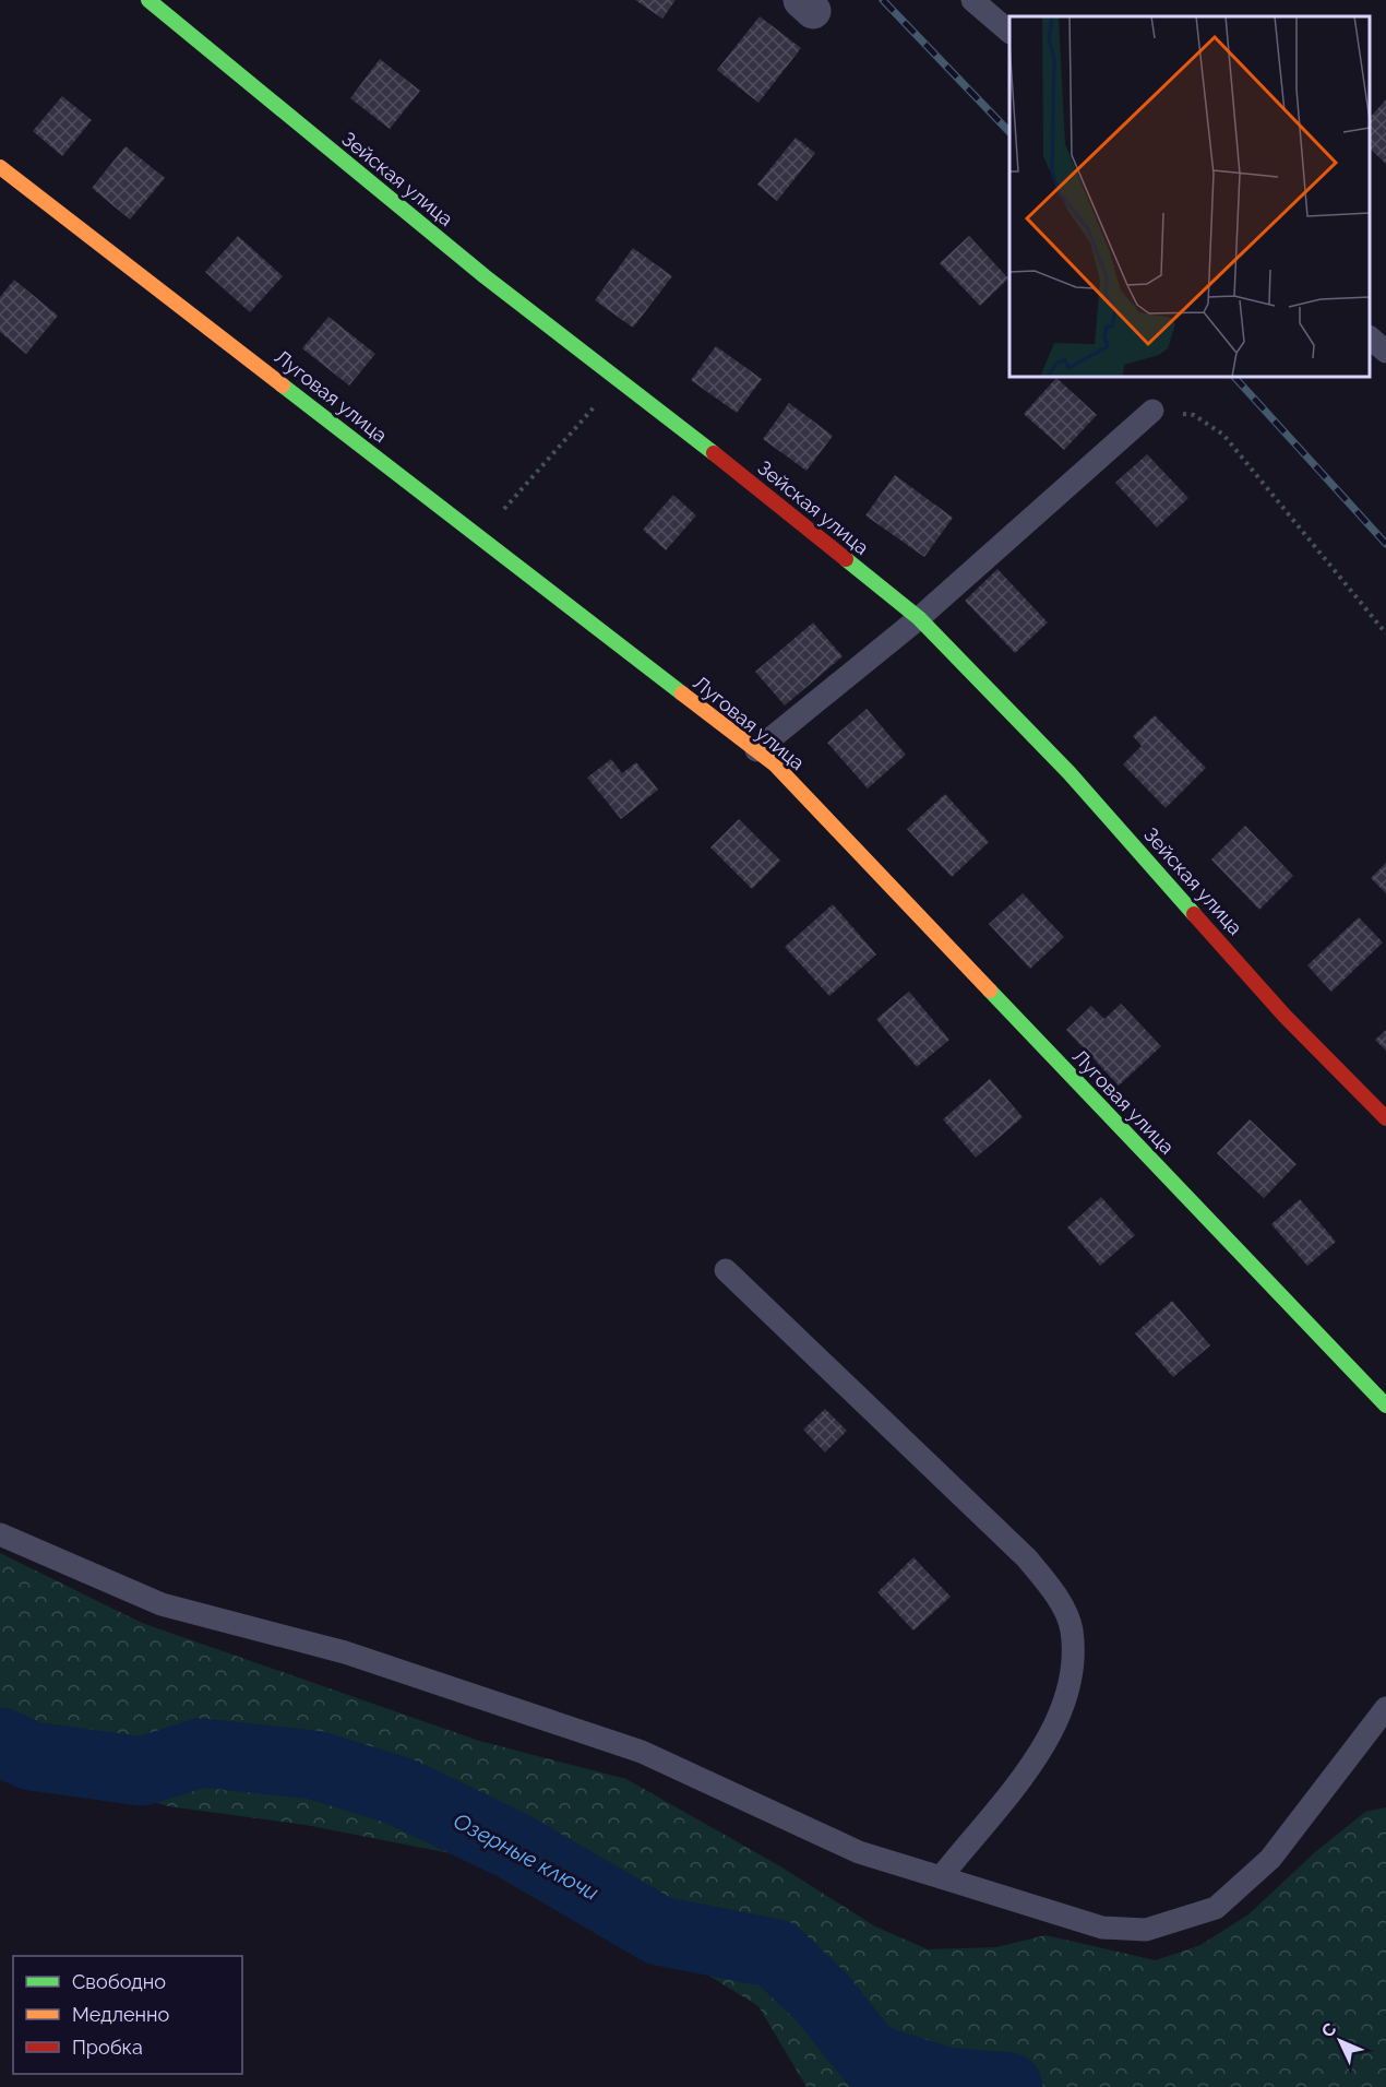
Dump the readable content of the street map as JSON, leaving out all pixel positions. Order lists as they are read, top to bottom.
{
  "streets": {
    "street": ["Зейская улица", "Луговая улица"]
  },
  "water": ["Озерные ключи"],
  "legend": ["Свободно", "Медленно", "Пробка"],
  "north": "top left"
}
